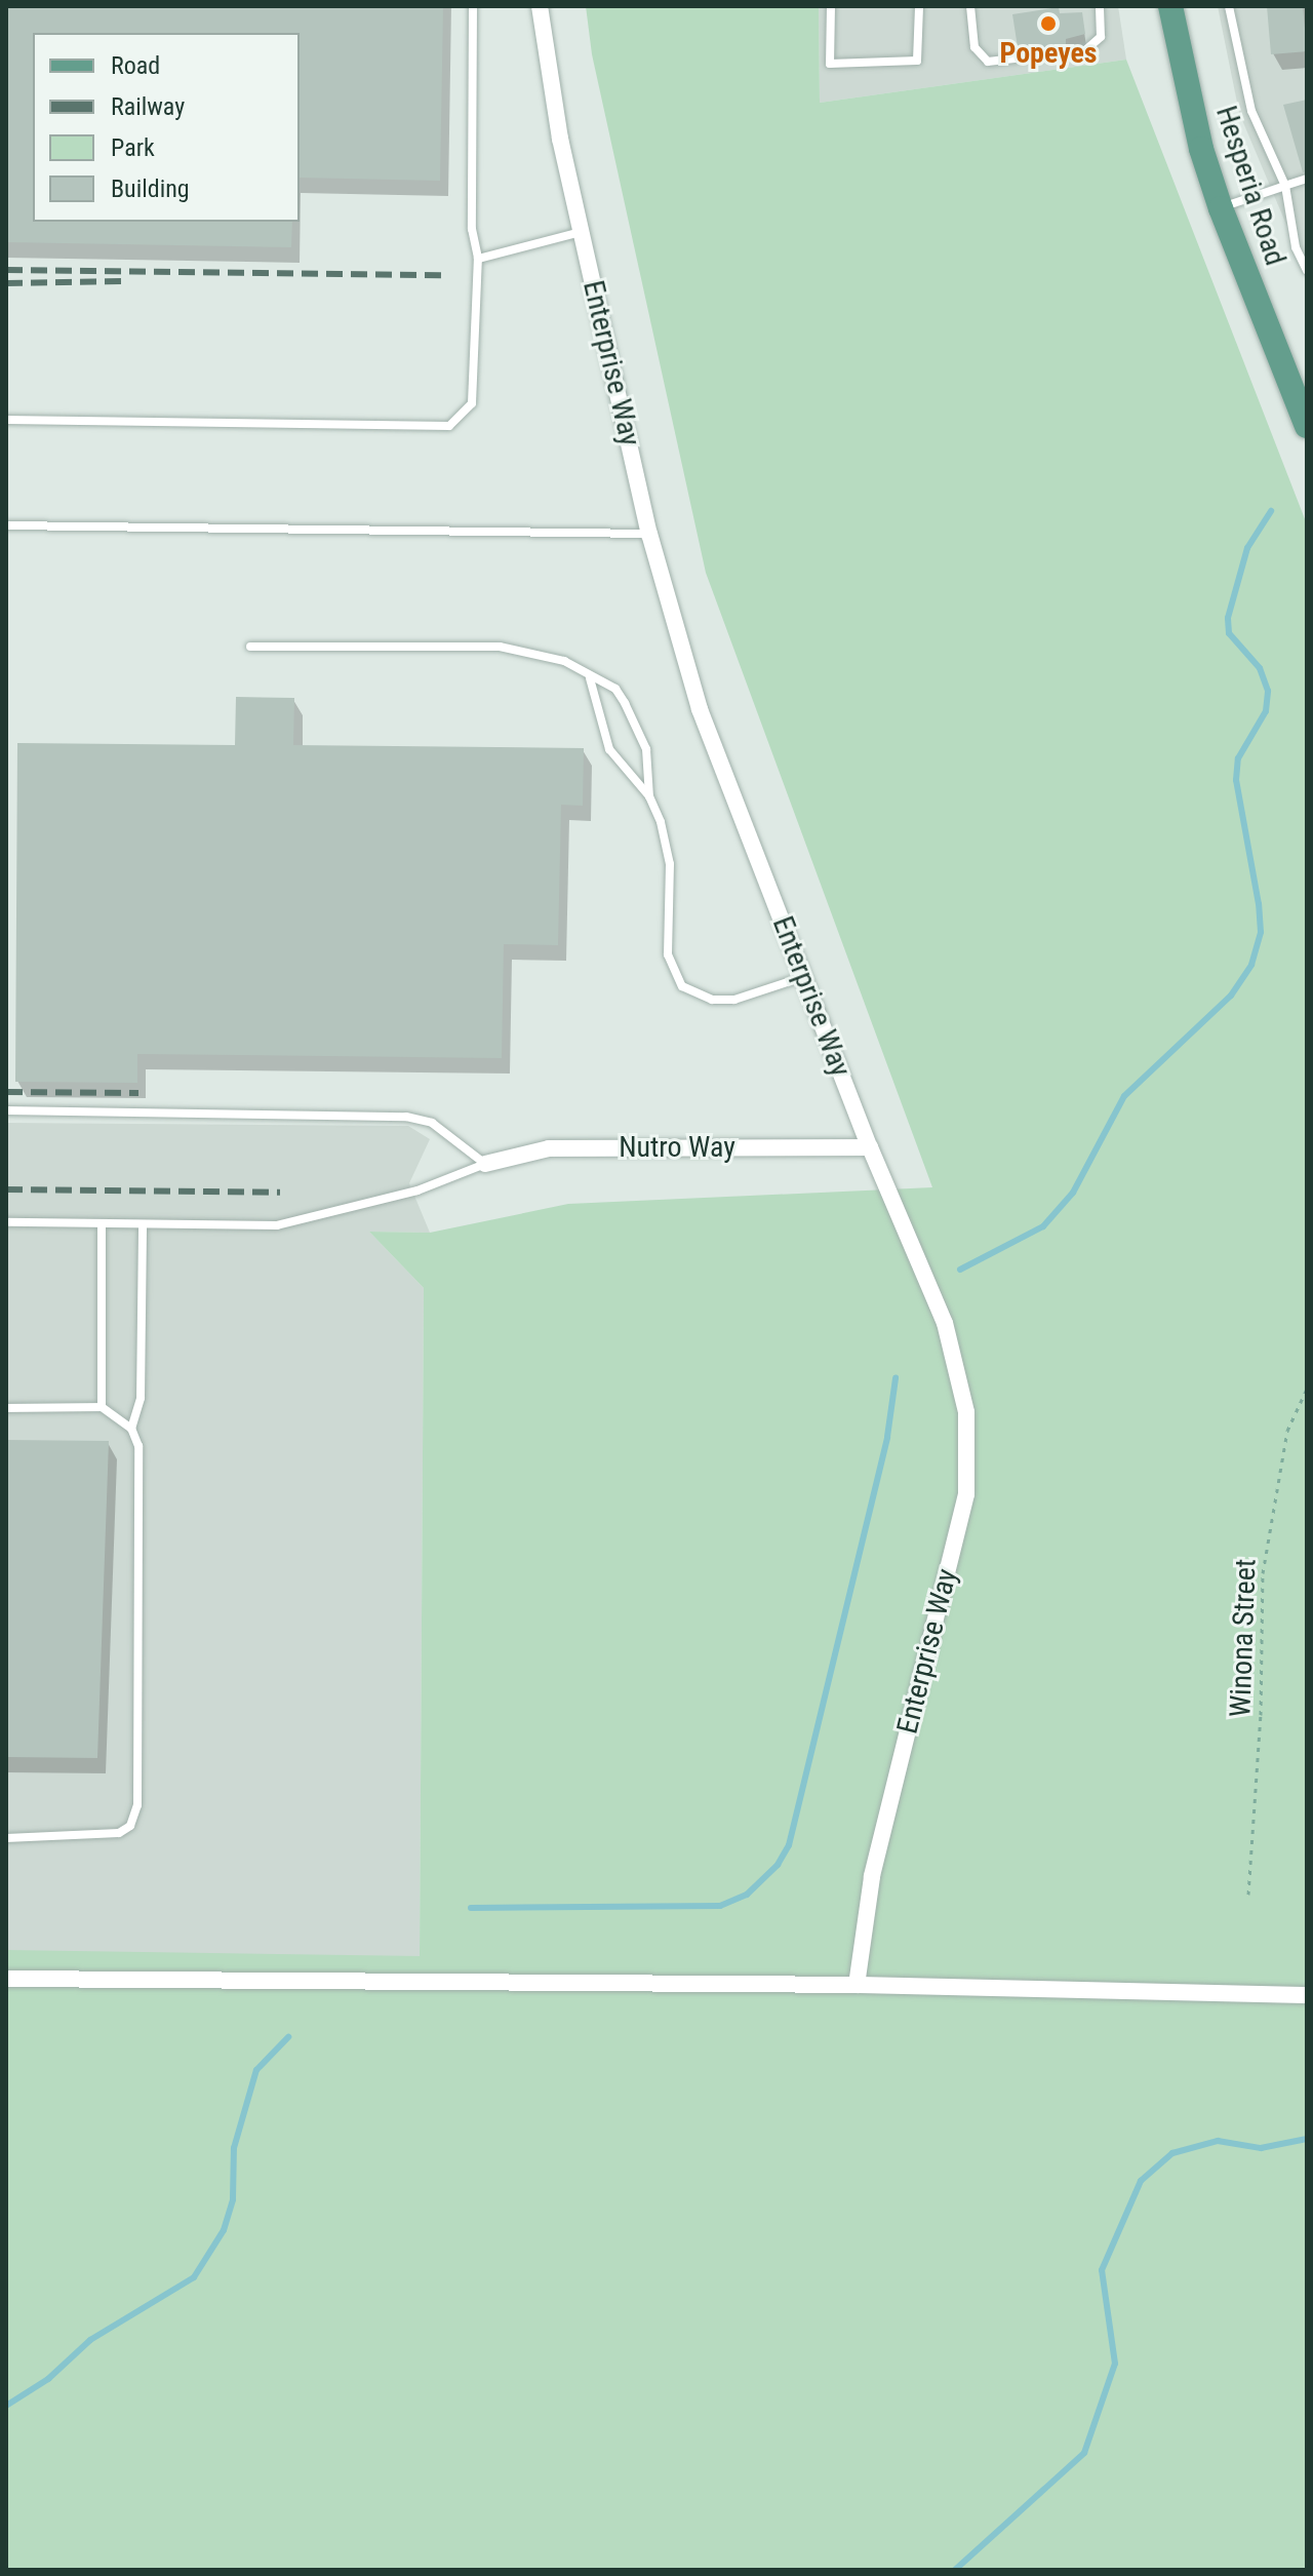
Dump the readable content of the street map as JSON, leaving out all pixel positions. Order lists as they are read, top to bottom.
{
  "streets": {
    "main road": ["Hesperia Road"],
    "street": ["Enterprise Way", "Nutro Way"],
    "path": ["Winona Street"]
  },
  "crossings": [
    ["Enterprise Way", "Nutro Way"]
  ],
  "places": ["Popeyes"],
  "legend": [
    "Road",
    "Railway",
    "Park",
    "Building"
  ]
}
